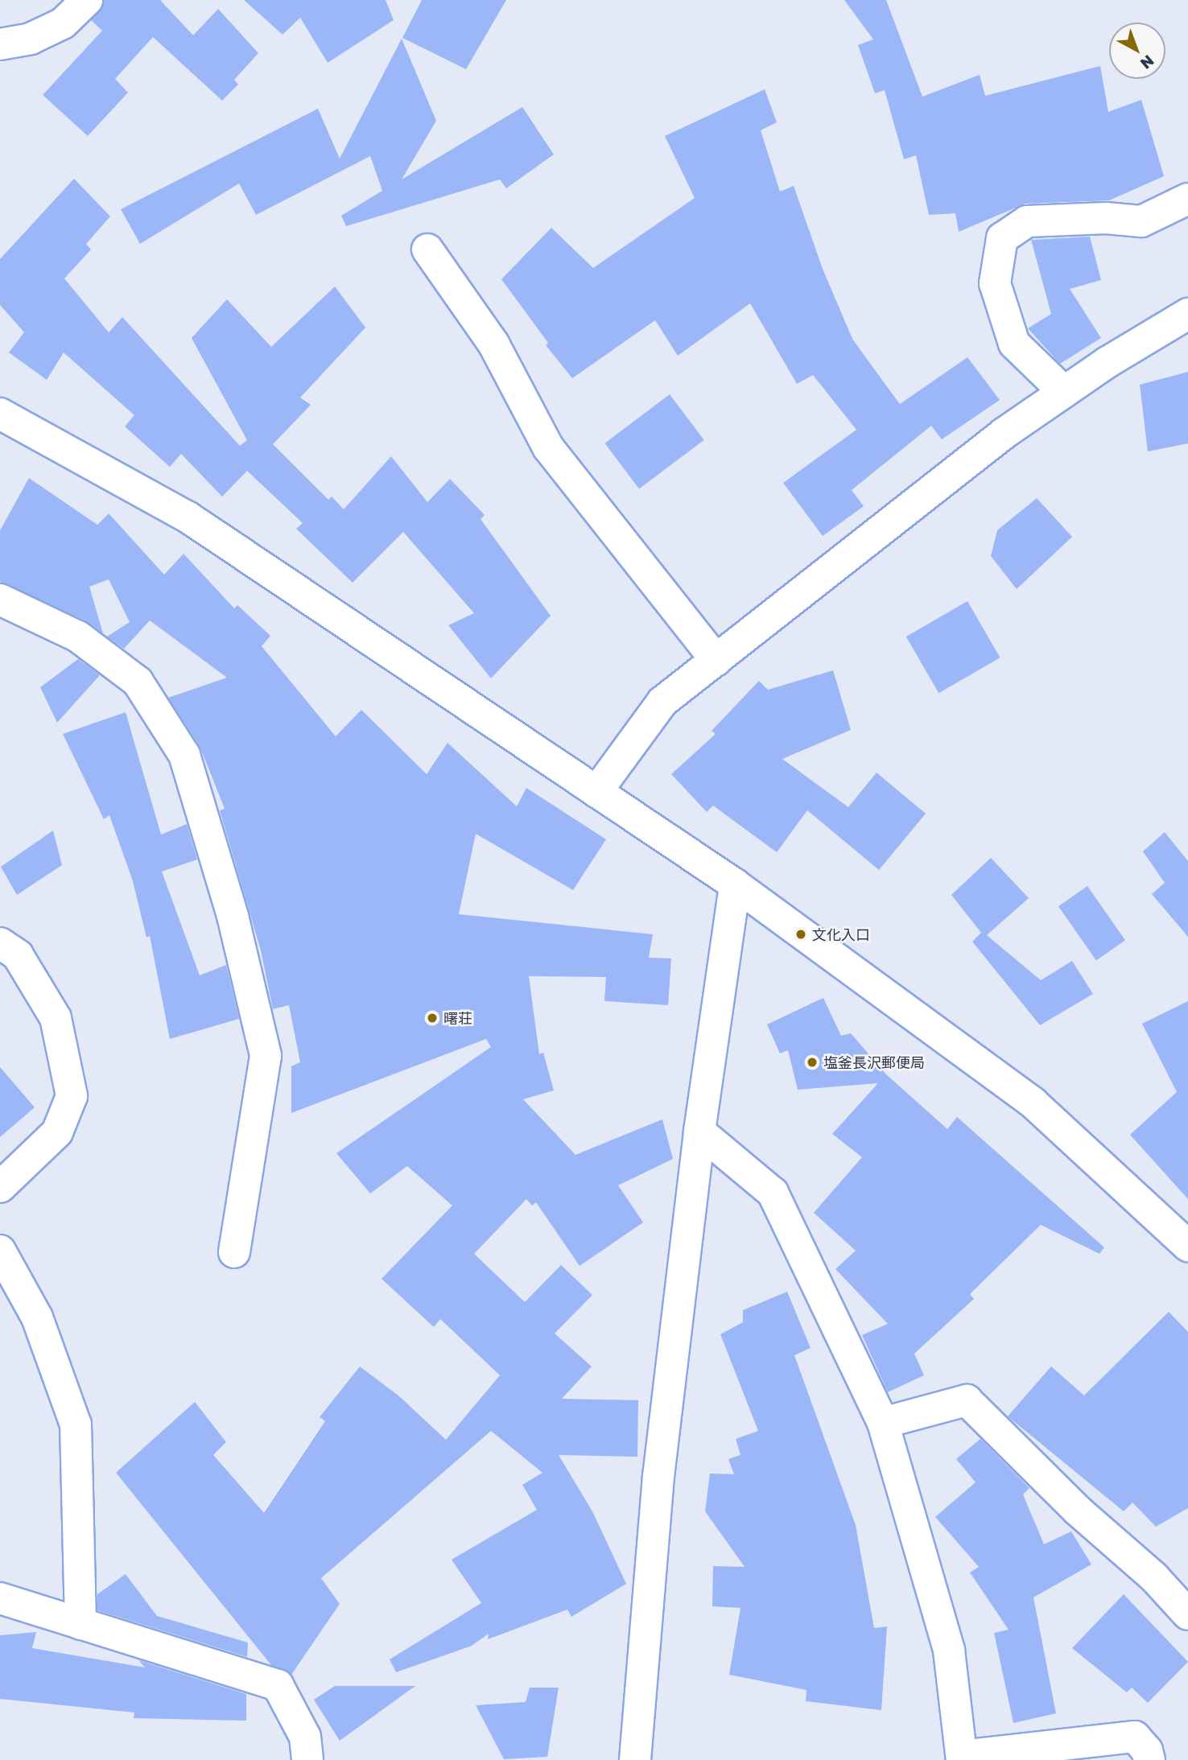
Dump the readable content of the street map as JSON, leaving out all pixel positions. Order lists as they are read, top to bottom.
{
  "places": ["文化入口", "曙荘", "塩釜長沢郵便局"],
  "north": "bottom right"
}
